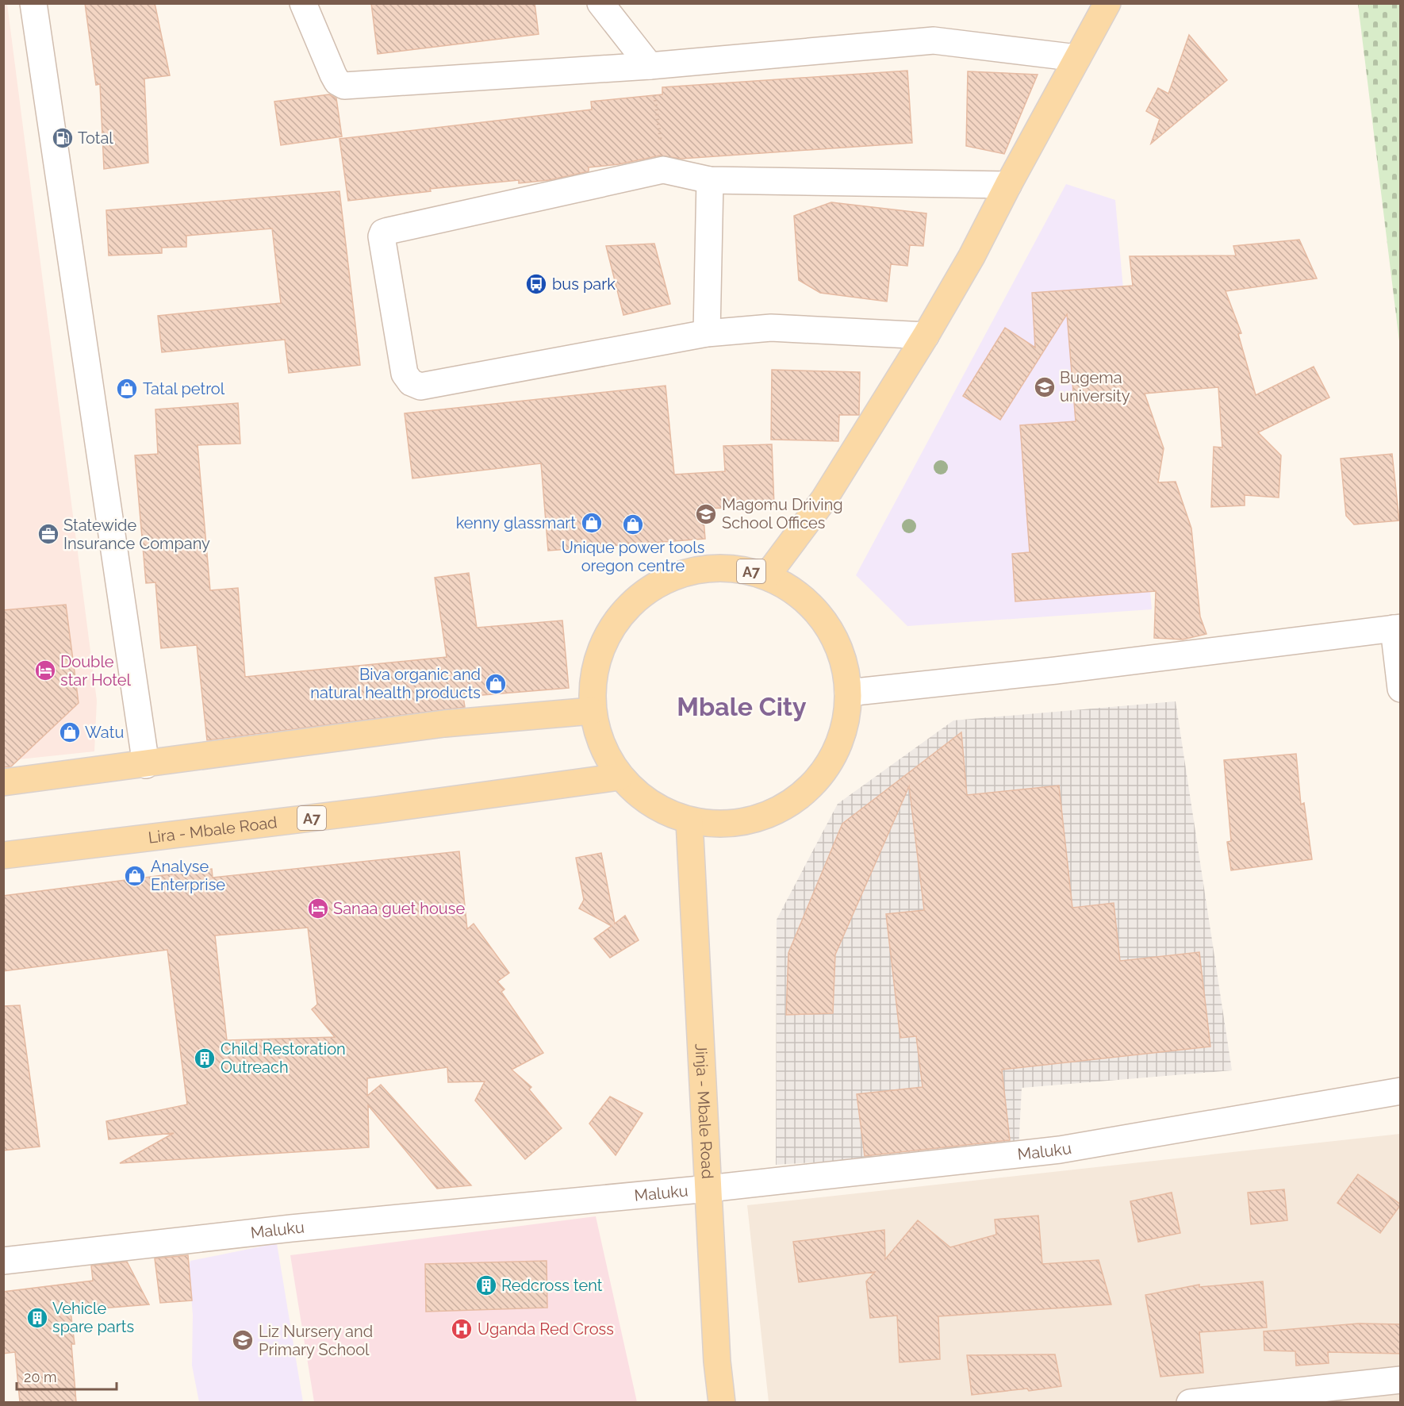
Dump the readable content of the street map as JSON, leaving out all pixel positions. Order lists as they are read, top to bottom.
{
  "streets": {
    "main road": ["A7", "Lira - Mbale Road", "Jinja - Mbale Road"],
    "street": ["Maluku"]
  },
  "crossings": [
    ["A7", "Lira - Mbale Road"],
    ["A7", "Jinja - Mbale Road"],
    ["Jinja - Mbale Road", "Maluku"]
  ],
  "districts": ["Mbale City"],
  "places": {
    "fuel station": ["Total"],
    "bus stop": ["bus park"],
    "school or university": ["Bugema university", "Magomu Driving School Offices", "Liz Nursery and Primary School"],
    "shop": [
      "Tatal petrol",
      "kenny glassmart",
      "Unique power tools oregon centre",
      "Biva organic and natural health products",
      "Watu",
      "Analyse Enterprise"
    ],
    "office": ["Statewide Insurance Company"],
    "hotel": ["Double star Hotel", "Sanaa guet house"],
    "building": ["Child Restoration Outreach", "Redcross tent", "Vehicle spare parts"],
    "hospital": ["Uganda Red Cross"]
  },
  "scale_bar": "20 m"
}
